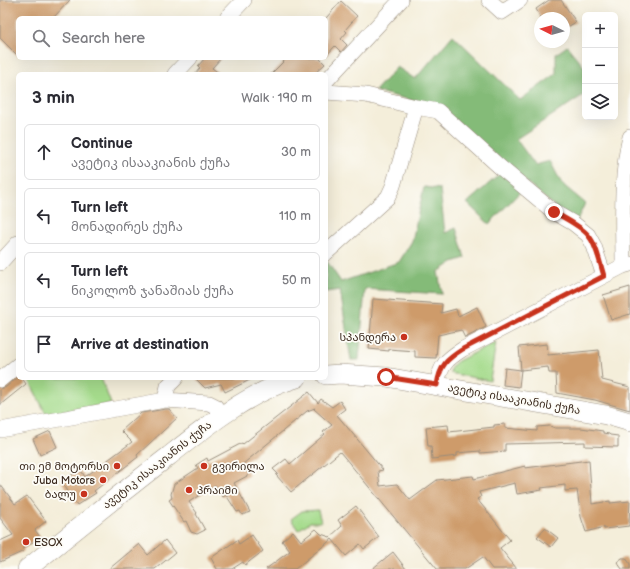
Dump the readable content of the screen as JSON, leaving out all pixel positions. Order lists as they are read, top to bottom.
{
  "streets": {
    "main road": ["ავეტიკ ისააკიანის ქუჩა"]
  },
  "places": [
    "სპანდერა",
    "თი ემ მოტორსი",
    "გვირილა",
    "Juba Motors",
    "პრაიმი",
    "ბალუ",
    "ESOX"
  ],
  "north": "left",
  "page": {
    "map_buttons": ["+", "−"],
    "search": "Search here",
    "heading": ["3 min", "Walk · 190 m"],
    "list": [
      ["Continue", "ავეტიკ ისააკიანის ქუჩა", "30 m"],
      ["Turn left", "მონადირეს ქუჩა", "110 m"],
      ["Turn left", "ნიკოლოზ ჯანაშიას ქუჩა", "50 m"],
      "Arrive at destination"
    ]
  }
}
